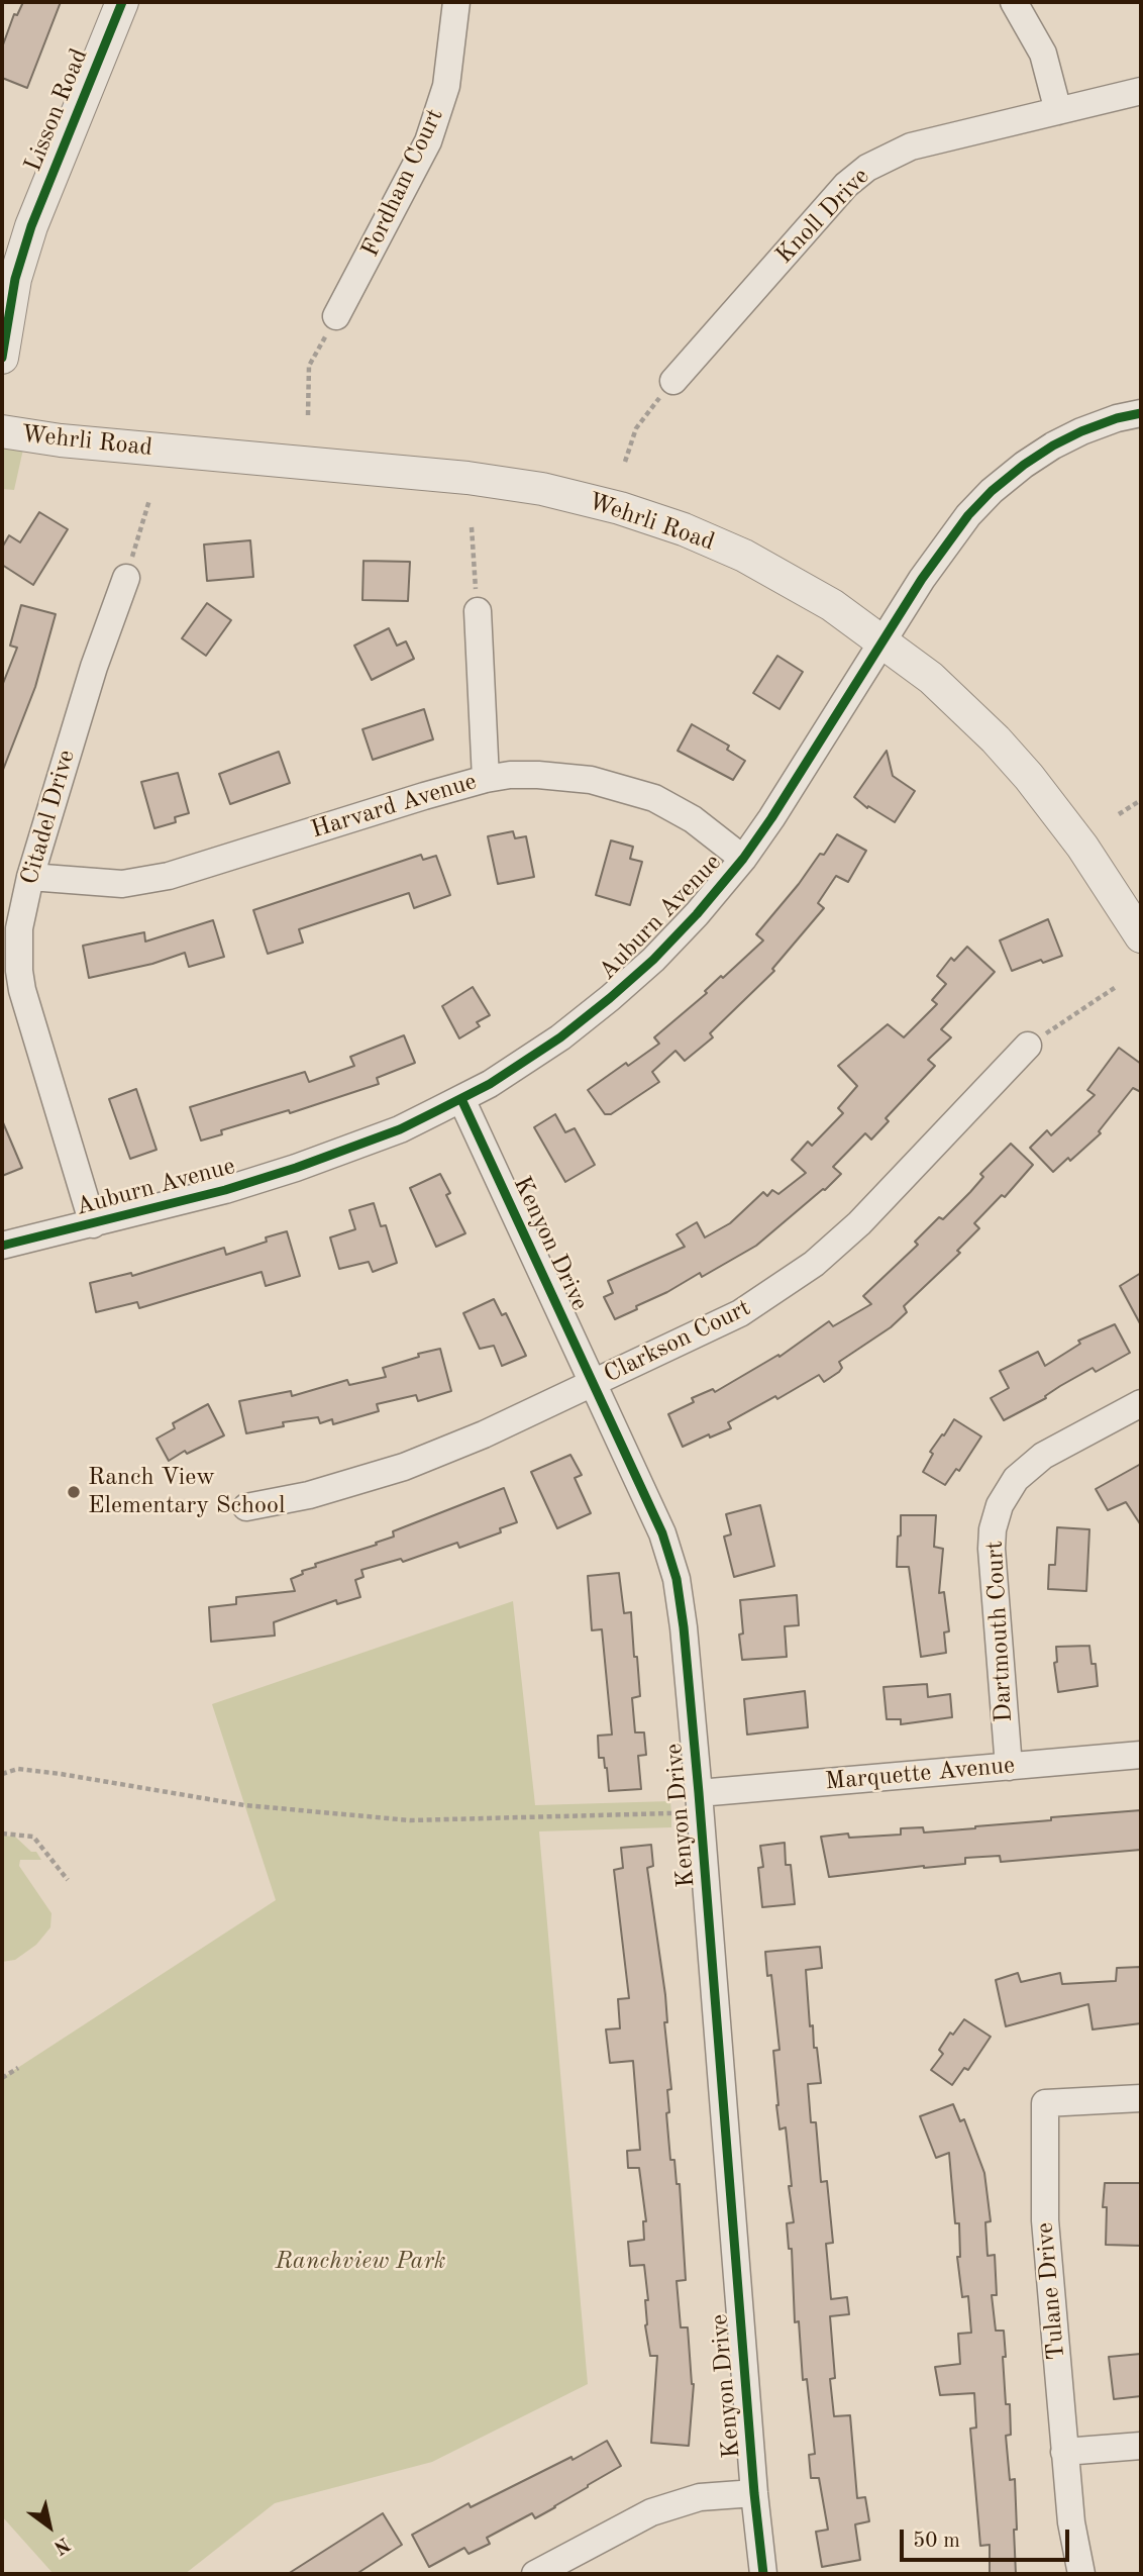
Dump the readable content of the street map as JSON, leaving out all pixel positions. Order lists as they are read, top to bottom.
{
  "streets": {
    "street": [
      "Lisson Road",
      "Fordham Court",
      "Knoll Drive",
      "Wehrli Road",
      "Harvard Avenue",
      "Citadel Drive",
      "Auburn Avenue",
      "Kenyon Drive",
      "Clarkson Court",
      "Dartmouth Court",
      "Marquette Avenue",
      "Tulane Drive"
    ]
  },
  "crossings": [
    ["Wehrli Road", "Auburn Avenue"],
    ["Harvard Avenue", "Citadel Drive"],
    ["Harvard Avenue", "Auburn Avenue"],
    ["Citadel Drive", "Auburn Avenue"],
    ["Auburn Avenue", "Kenyon Drive"],
    ["Kenyon Drive", "Clarkson Court"],
    ["Kenyon Drive", "Marquette Avenue"],
    ["Dartmouth Court", "Marquette Avenue"]
  ],
  "parks": ["Ranchview Park"],
  "places": ["Ranch View Elementary School"],
  "scale_bar": "50 m",
  "north": "bottom right"
}
